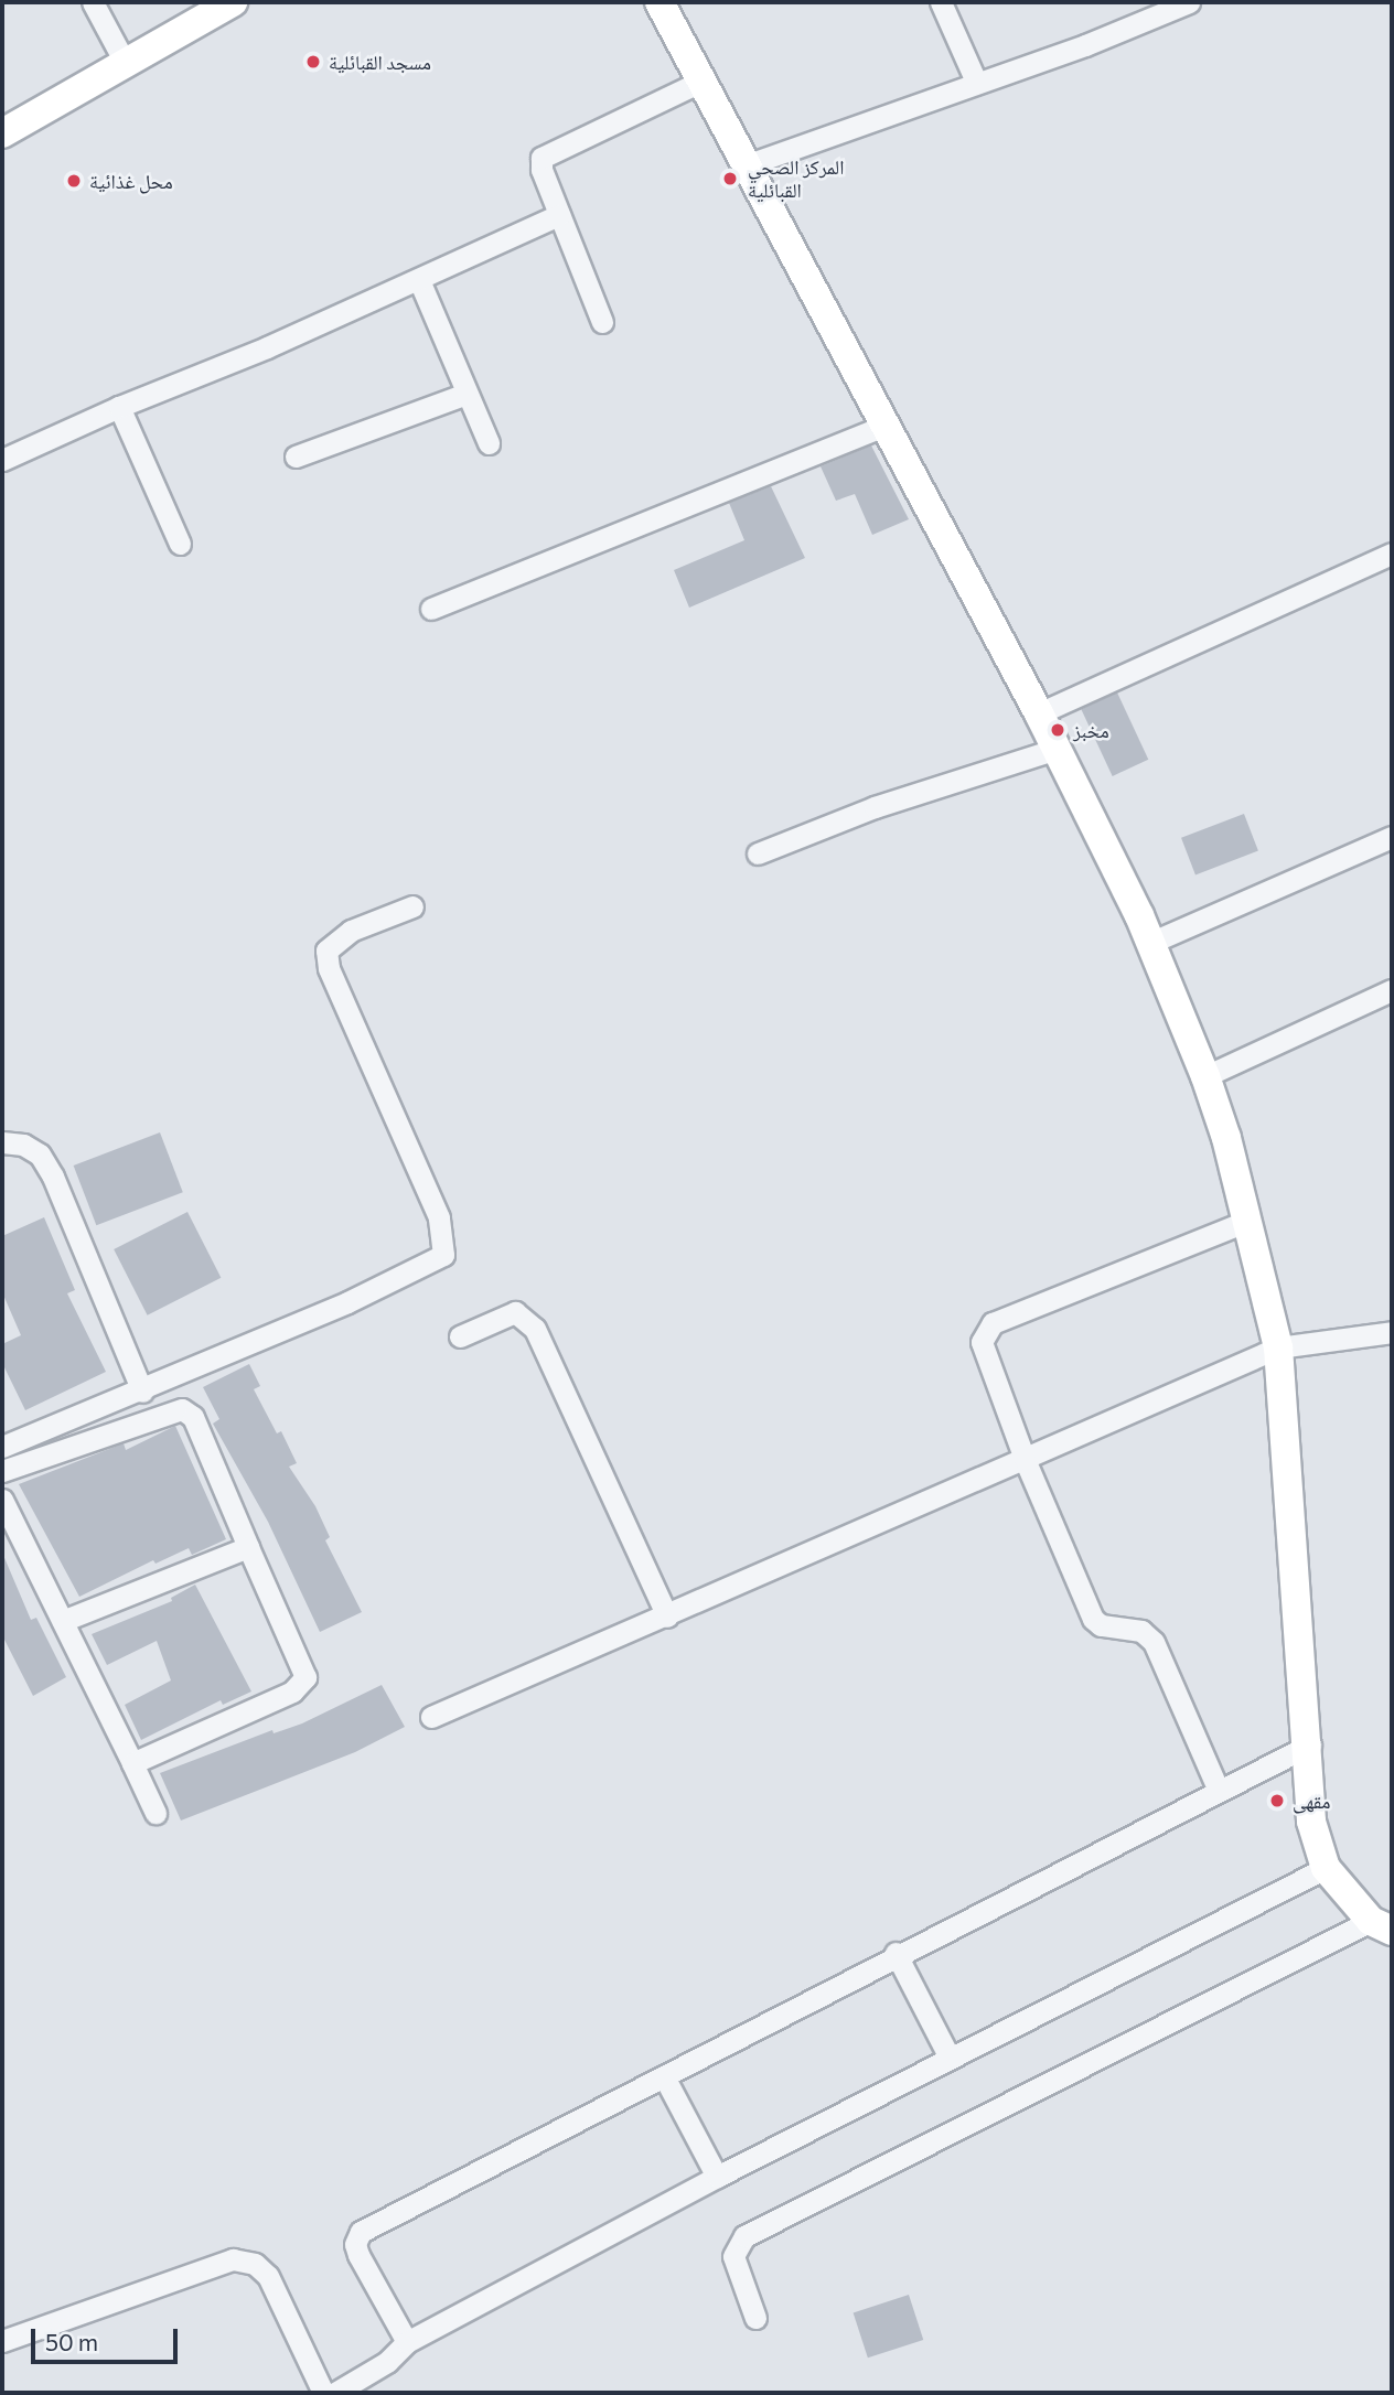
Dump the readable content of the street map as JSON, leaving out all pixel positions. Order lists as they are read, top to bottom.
{
  "places": [
    "مسجد القبائلية",
    "المركز الصحي القبائلية",
    "محل غذائية",
    "مخبز",
    "مقهى"
  ],
  "scale_bar": "50 m"
}
